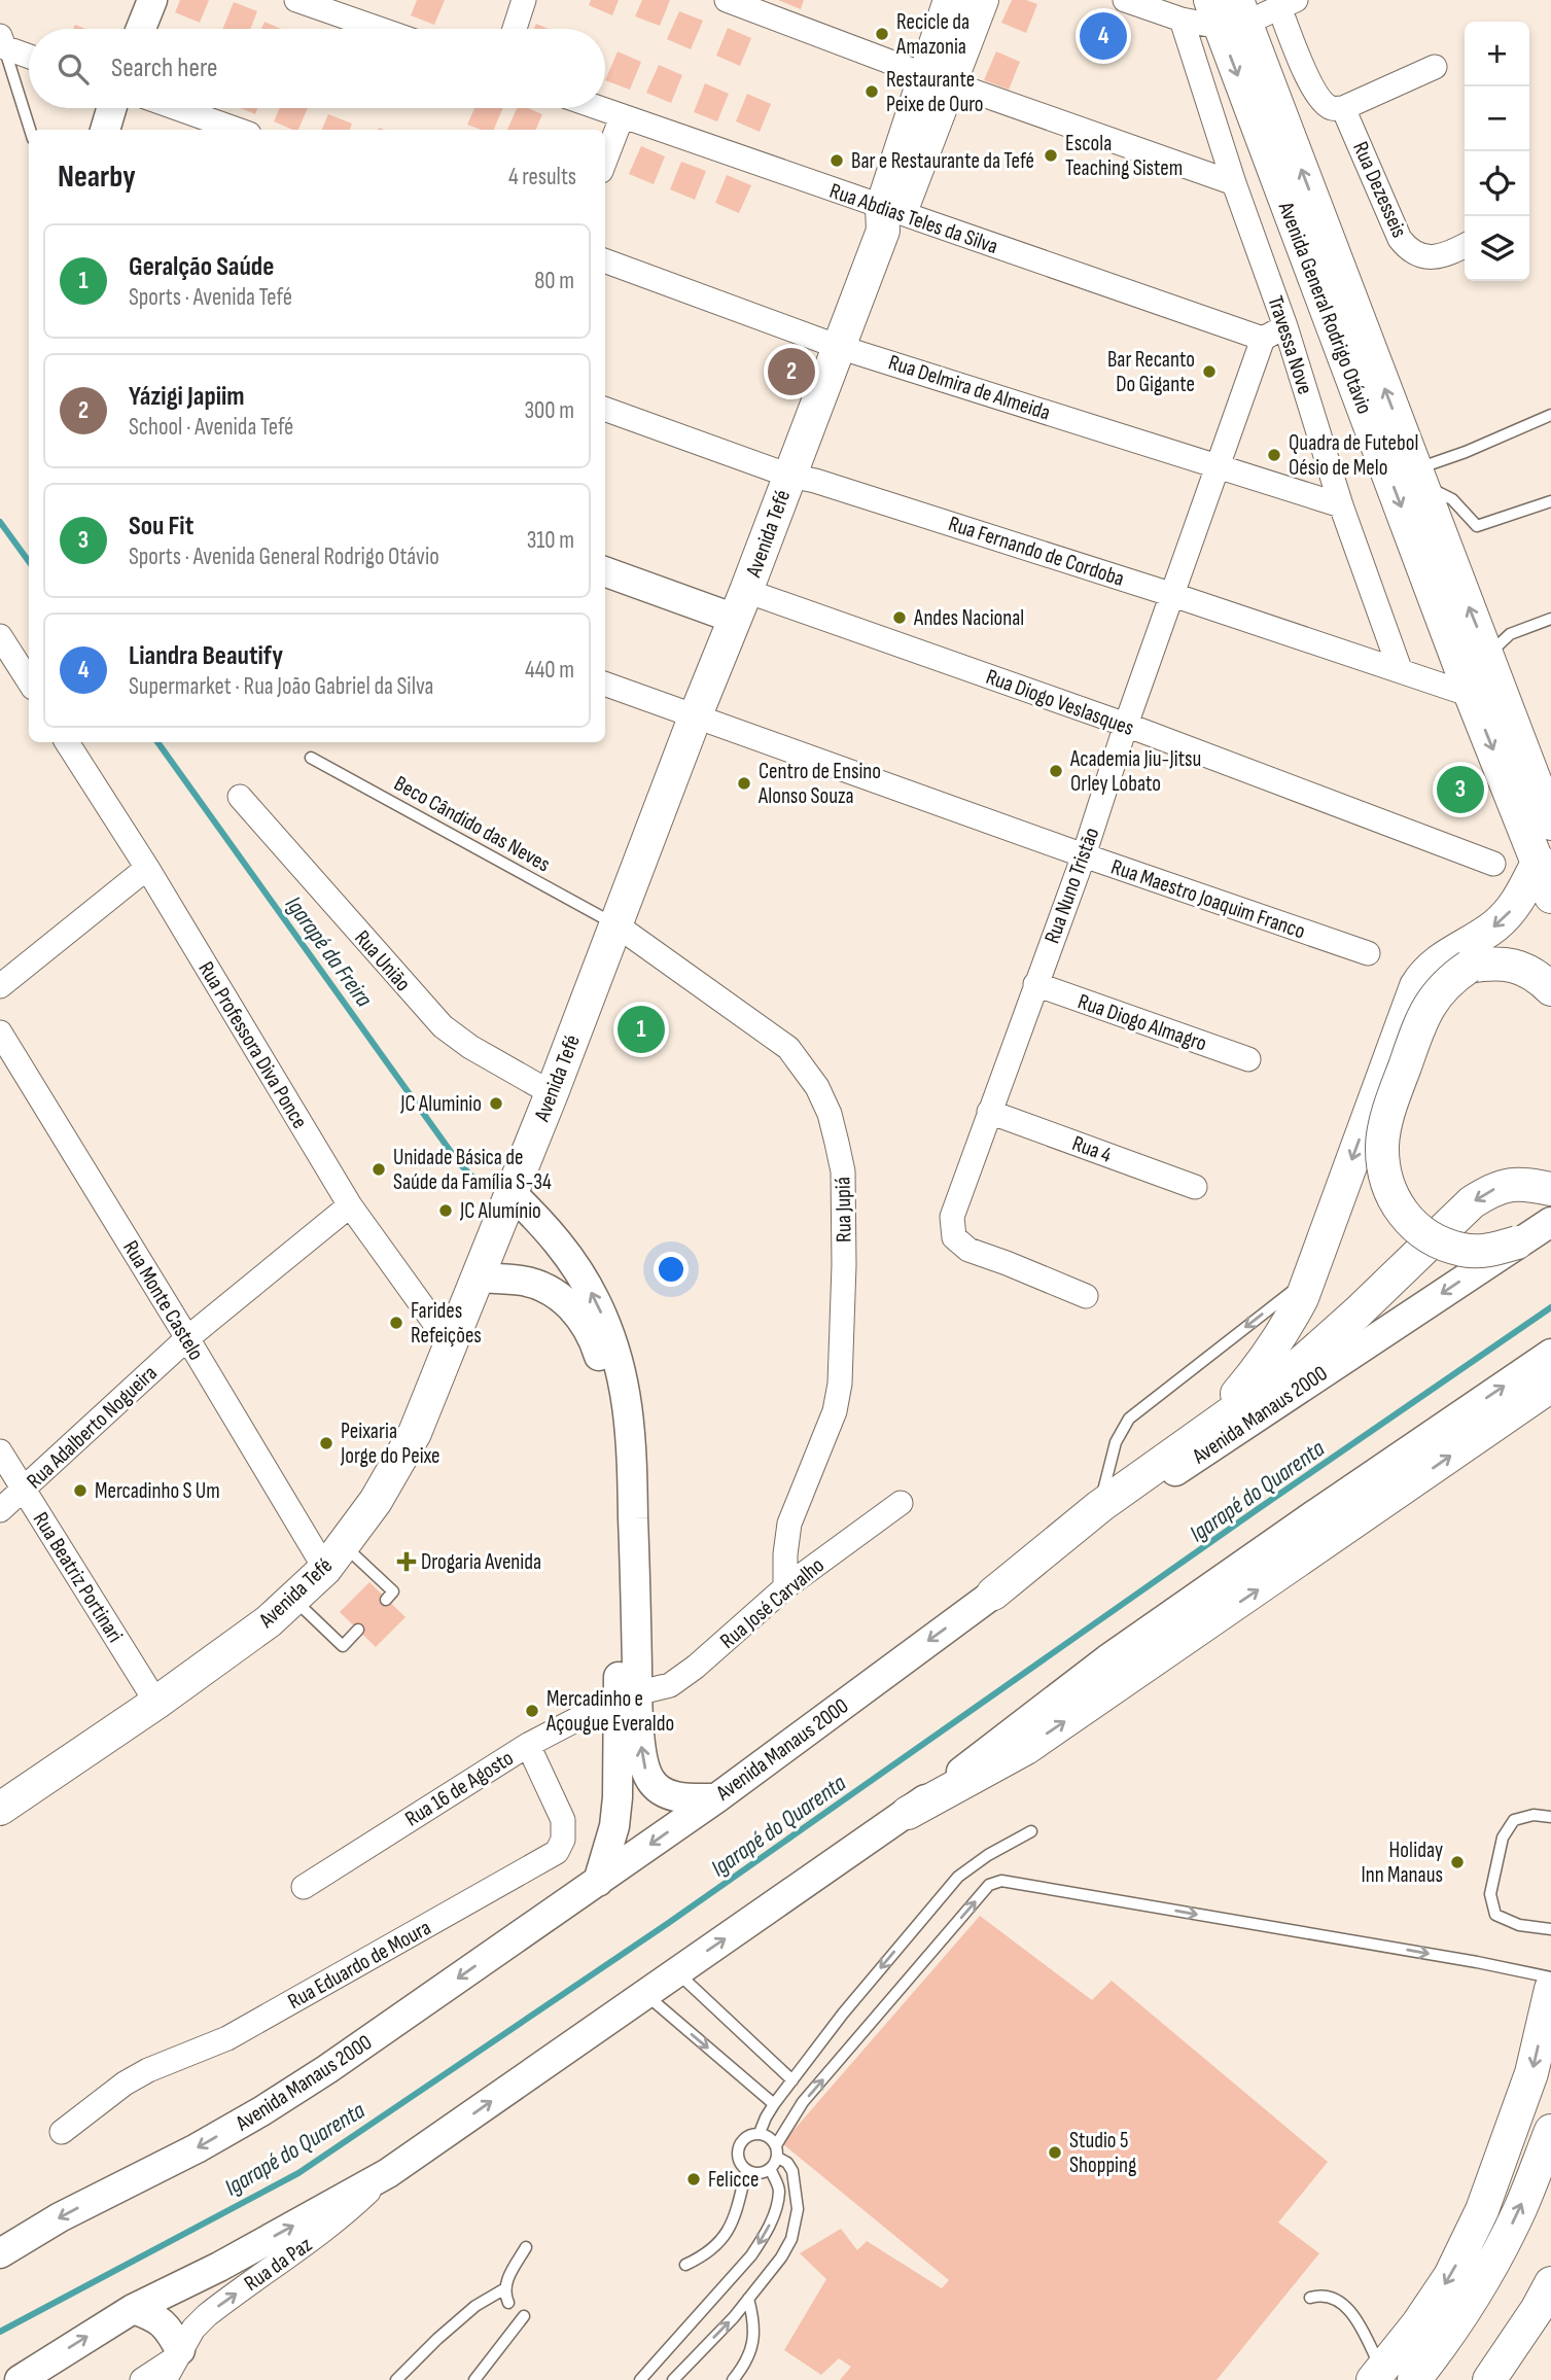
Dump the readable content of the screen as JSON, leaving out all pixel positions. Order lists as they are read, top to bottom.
{
  "streets": {
    "main road": ["Avenida General Rodrigo Otávio", "Avenida Tefé"],
    "street": [
      "Rua Dezesseis",
      "Rua Abdias Teles da Silva",
      "Travessa Nove",
      "Rua Delmira de Almeida",
      "Rua Fernando de Cordoba",
      "Rua Diogo Veslasques",
      "Rua Nuno Tristão",
      "Rua Maestro Joaquim Franco",
      "Rua União",
      "Rua Diogo Almagro",
      "Rua Professora Diva Ponce",
      "Rua 4",
      "Rua Jupiá",
      "Rua Monte Castelo",
      "Avenida Manaus 2000",
      "Rua Adalberto Nogueira",
      "Rua Beatriz Portinari",
      "Rua José Carvalho",
      "Rua 16 de Agosto",
      "Rua Eduardo de Moura",
      "Rua da Paz"
    ],
    "lane": ["Beco Cândido das Neves"]
  },
  "crossings": [
    ["Rua Abdias Teles da Silva", "Avenida Tefé"],
    ["Rua Abdias Teles da Silva", "Rua Nuno Tristão"],
    ["Avenida General Rodrigo Otávio", "Rua Fernando de Cordoba"],
    ["Travessa Nove", "Rua Delmira de Almeida"],
    ["Travessa Nove", "Rua Fernando de Cordoba"],
    ["Rua Delmira de Almeida", "Avenida Tefé"],
    ["Rua Delmira de Almeida", "Rua Nuno Tristão"],
    ["Avenida Tefé", "Rua Fernando de Cordoba"],
    ["Avenida Tefé", "Rua Diogo Veslasques"],
    ["Avenida Tefé", "Beco Cândido das Neves"],
    ["Avenida Tefé", "Rua Maestro Joaquim Franco"],
    ["Avenida Tefé", "Rua União"],
    ["Avenida Tefé", "Rua Professora Diva Ponce"],
    ["Avenida Tefé", "Rua Jupiá"],
    ["Avenida Tefé", "Rua Monte Castelo"],
    ["Avenida Tefé", "Rua Beatriz Portinari"],
    ["Rua Fernando de Cordoba", "Rua Nuno Tristão"],
    ["Rua Diogo Veslasques", "Rua Nuno Tristão"],
    ["Beco Cândido das Neves", "Rua Jupiá"],
    ["Rua Nuno Tristão", "Rua Maestro Joaquim Franco"],
    ["Rua Nuno Tristão", "Rua Diogo Almagro"],
    ["Rua Nuno Tristão", "Rua 4"],
    ["Rua Professora Diva Ponce", "Rua Adalberto Nogueira"],
    ["Rua Jupiá", "Rua José Carvalho"],
    ["Rua Monte Castelo", "Rua Adalberto Nogueira"],
    ["Rua Adalberto Nogueira", "Rua Beatriz Portinari"],
    ["Rua José Carvalho", "Rua 16 de Agosto"],
    ["Rua 16 de Agosto", "Rua Eduardo de Moura"]
  ],
  "water": ["Igarapé da Freira", "Igarapé do Quarenta"],
  "places": {
    "other": [
      "Recicle da Amazonia",
      "Restaurante Peixe de Ouro",
      "Escola Teaching Sistem",
      "Bar e Restaurante da Tefé",
      "Bar Recanto Do Gigante",
      "Quadra de Futebol Oésio de Melo",
      "Andes Nacional",
      "Academia Jiu-Jitsu Orley Lobato",
      "Centro de Ensino Alonso Souza",
      "JC Aluminio",
      "Unidade Básica de Saúde da Família S-34",
      "JC Alumínio",
      "Farides Refeições",
      "Peixaria Jorge do Peixe",
      "Mercadinho S Um",
      "Mercadinho e Açougue Everaldo",
      "Holiday Inn Manaus",
      "Studio 5 Shopping",
      "Felicce"
    ],
    "health": ["Drogaria Avenida"]
  },
  "page": {
    "pins": [
      "4",
      "2",
      "3",
      "1"
    ],
    "map_buttons": ["+", "−"],
    "search": "Search here",
    "heading": ["Nearby", "4 results"],
    "list": [
      {
        "mark": "1",
        "name": "Geralção Saúde",
        "note": "Sports · Avenida Tefé",
        "value": "80 m"
      },
      {
        "mark": "2",
        "name": "Yázigi Japiim",
        "note": "School · Avenida Tefé",
        "value": "300 m"
      },
      {
        "mark": "3",
        "name": "Sou Fit",
        "note": "Sports · Avenida General Rodrigo Otávio",
        "value": "310 m"
      },
      {
        "mark": "4",
        "name": "Liandra Beautify",
        "note": "Supermarket · Rua João Gabriel da Silva",
        "value": "440 m"
      }
    ]
  }
}
